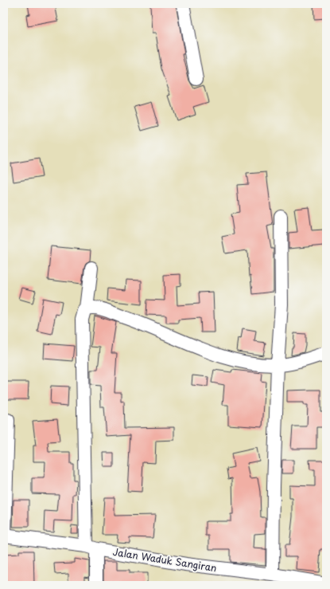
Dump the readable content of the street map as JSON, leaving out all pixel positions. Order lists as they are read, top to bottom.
{
  "streets": {
    "street": ["Jalan Waduk Sangiran"]
  }
}
